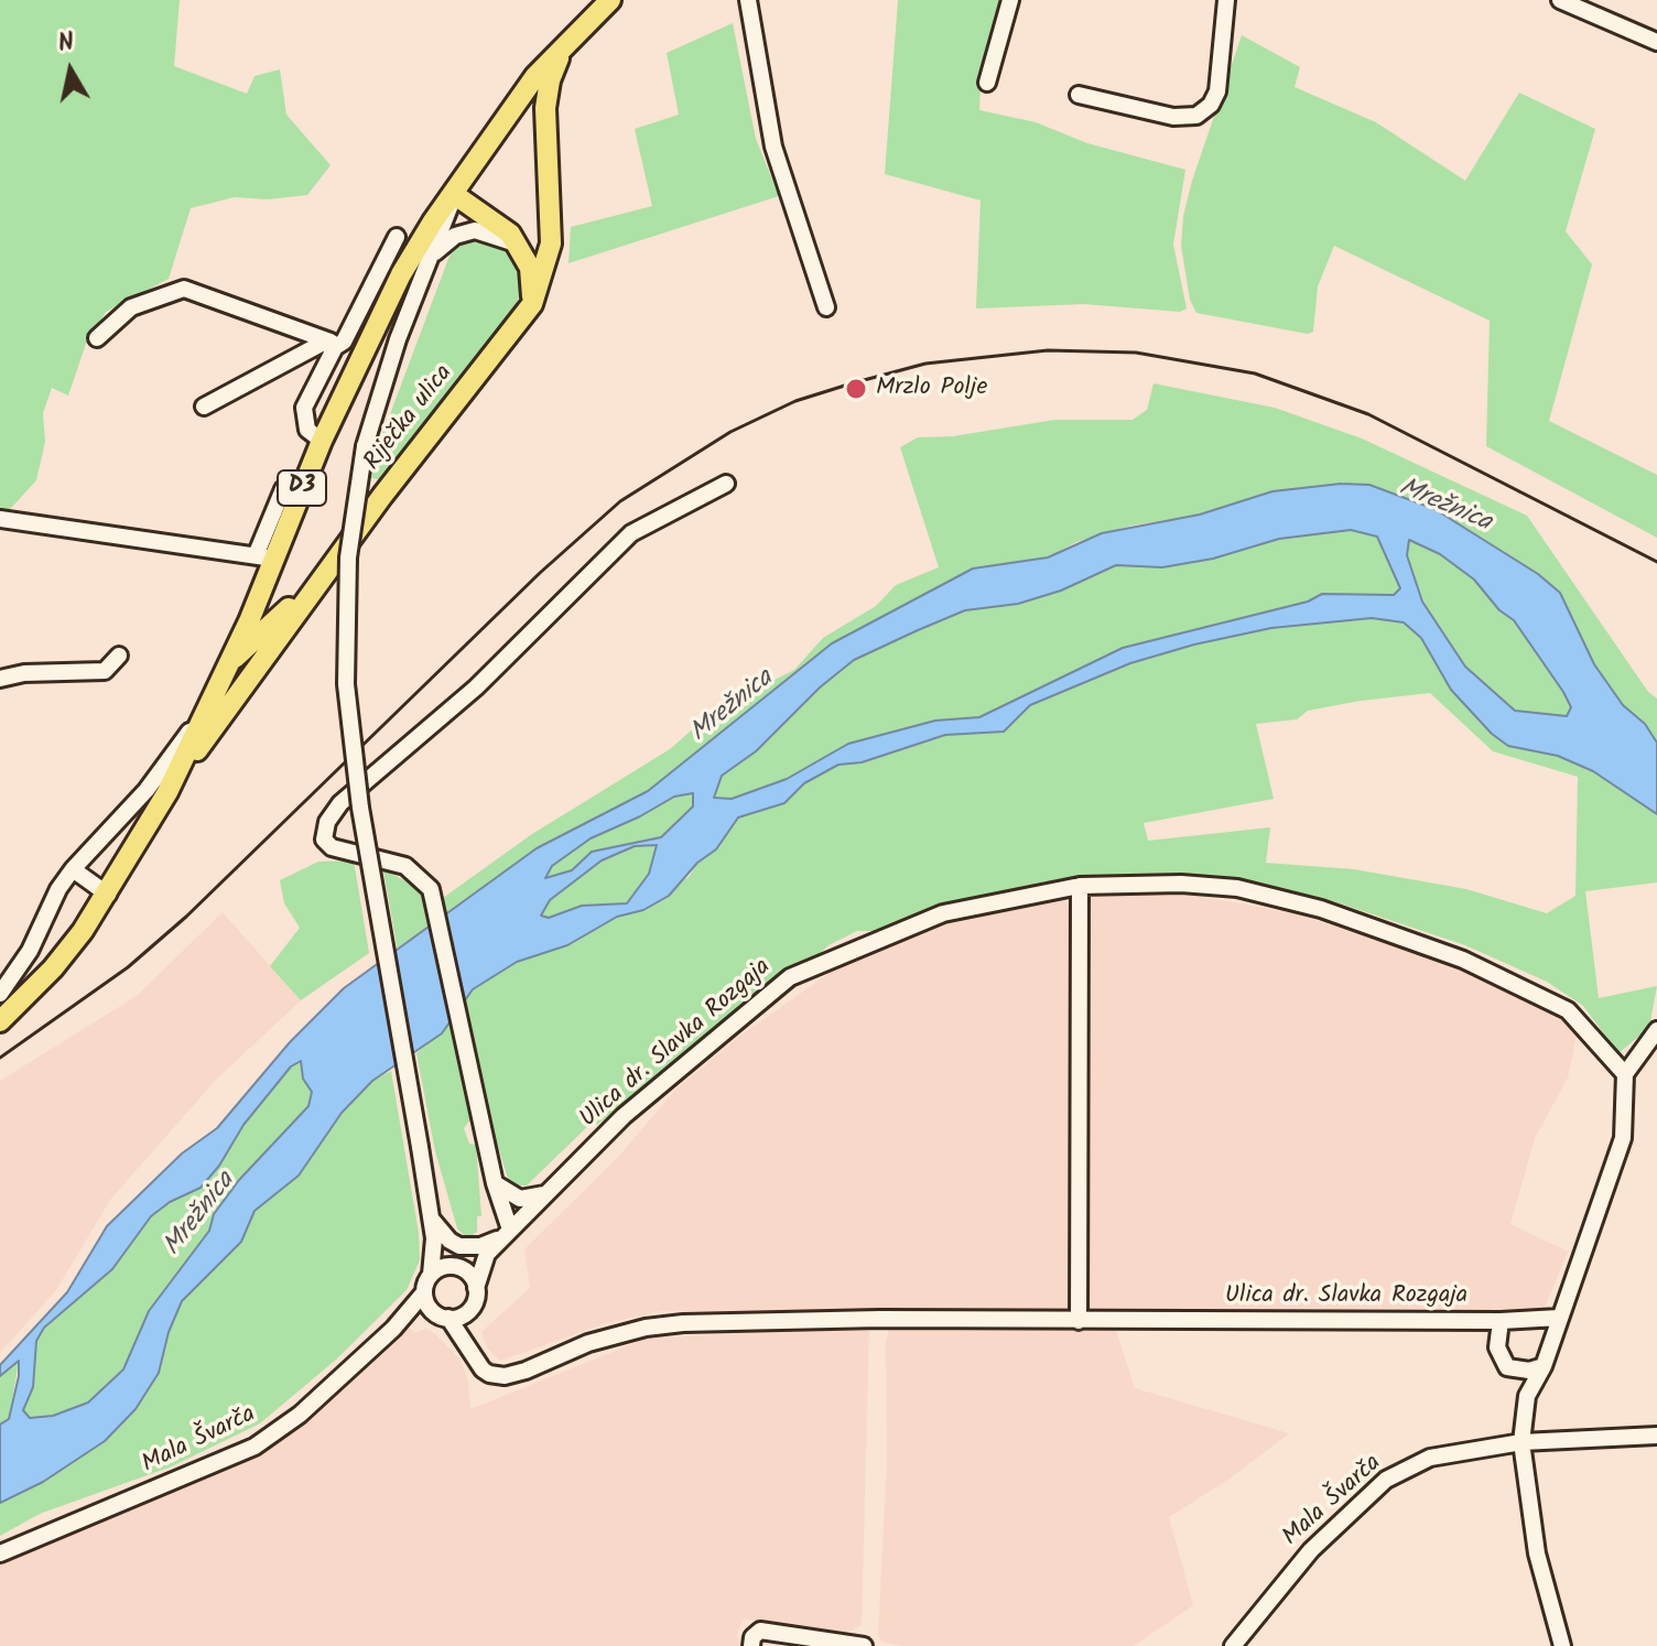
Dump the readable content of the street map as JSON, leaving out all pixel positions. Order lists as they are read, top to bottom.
{
  "streets": {
    "main road": ["Riječka ulica", "D3"],
    "street": ["Ulica dr. Slavka Rozgaja", "Mala Švarča"]
  },
  "crossings": [
    ["Ulica dr. Slavka Rozgaja", "Mala Švarča"]
  ],
  "water": ["Mrežnica"],
  "places": ["Mrzlo Polje"],
  "north": "top"
}
